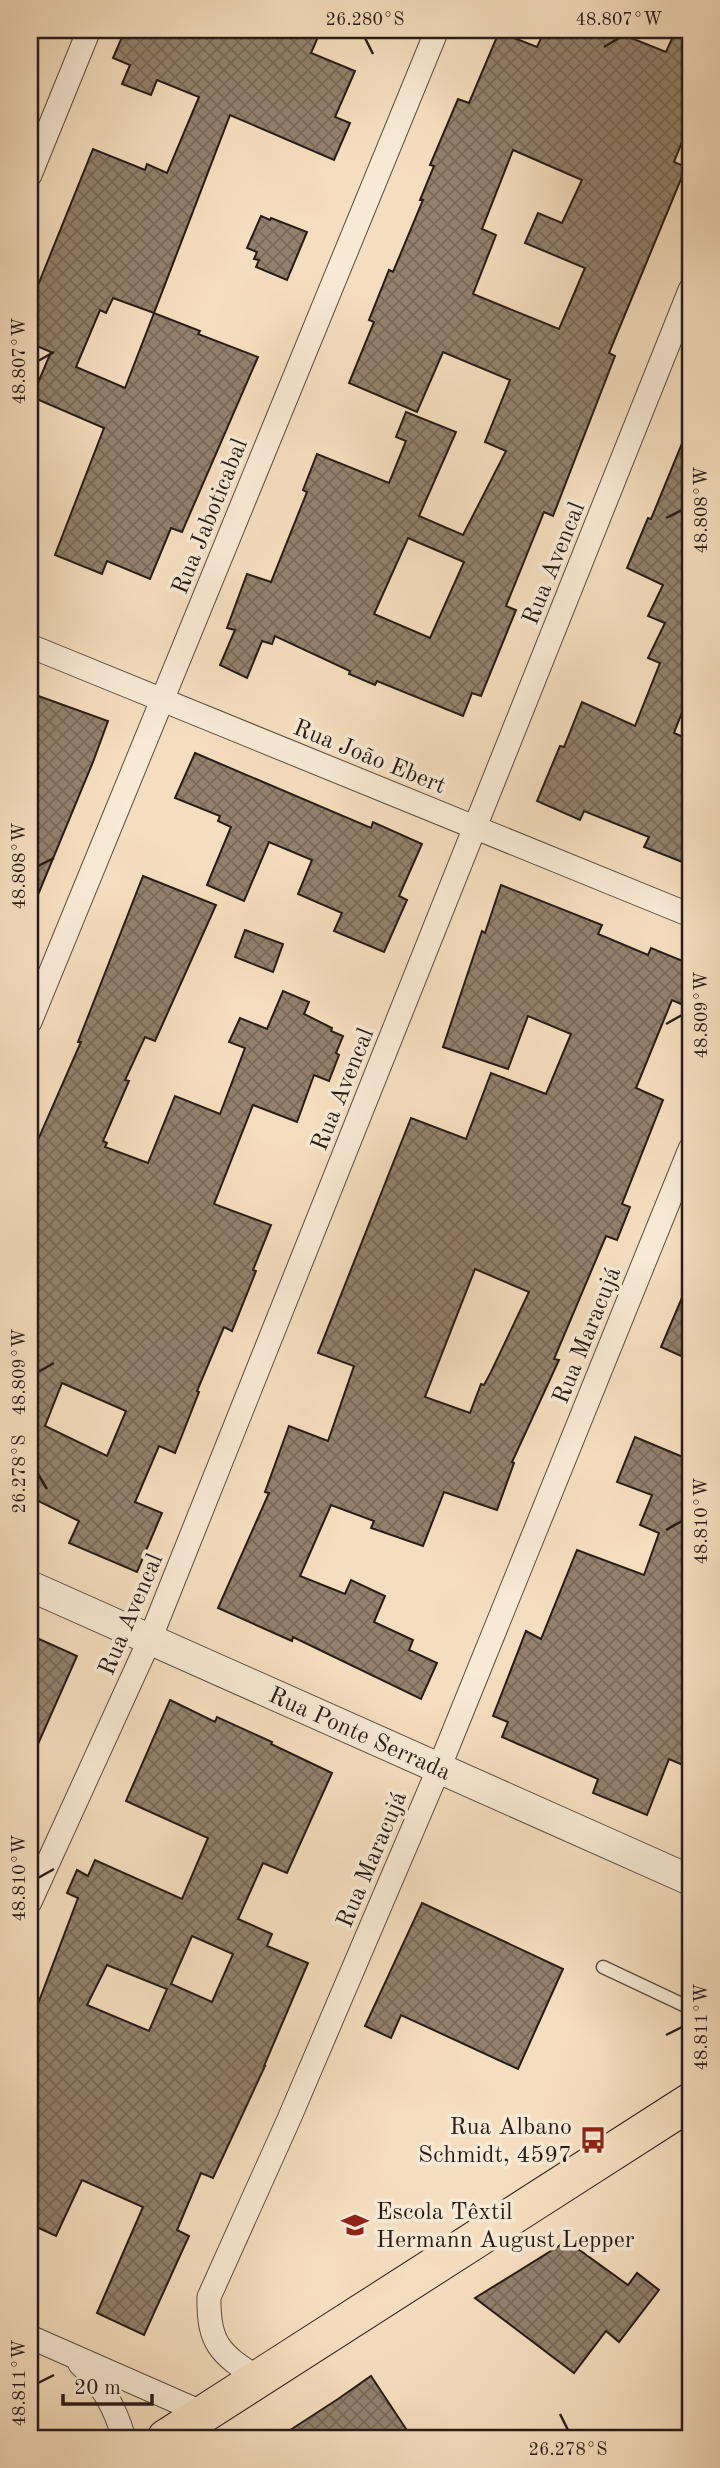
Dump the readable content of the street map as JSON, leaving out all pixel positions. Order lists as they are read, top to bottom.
{
  "streets": {
    "street": [
      "Rua Jaboticabal",
      "Rua Avencal",
      "Rua João Ebert",
      "Rua Maracujá",
      "Rua Ponte Serrada"
    ]
  },
  "crossings": [
    ["Rua Jaboticabal", "Rua João Ebert"],
    ["Rua Avencal", "Rua João Ebert"],
    ["Rua Avencal", "Rua Ponte Serrada"],
    ["Rua Maracujá", "Rua Ponte Serrada"]
  ],
  "places": {
    "bus stop": ["Rua Albano Schmidt, 4597"],
    "school or university": ["Escola Têxtil Hermann August Lepper"]
  },
  "scale_bar": "20 m",
  "coordinates": [
    "26.280°S",
    "48.807°W",
    "48.808°W",
    "48.809°W",
    "26.278°S",
    "48.810°W",
    "48.811°W"
  ]
}
